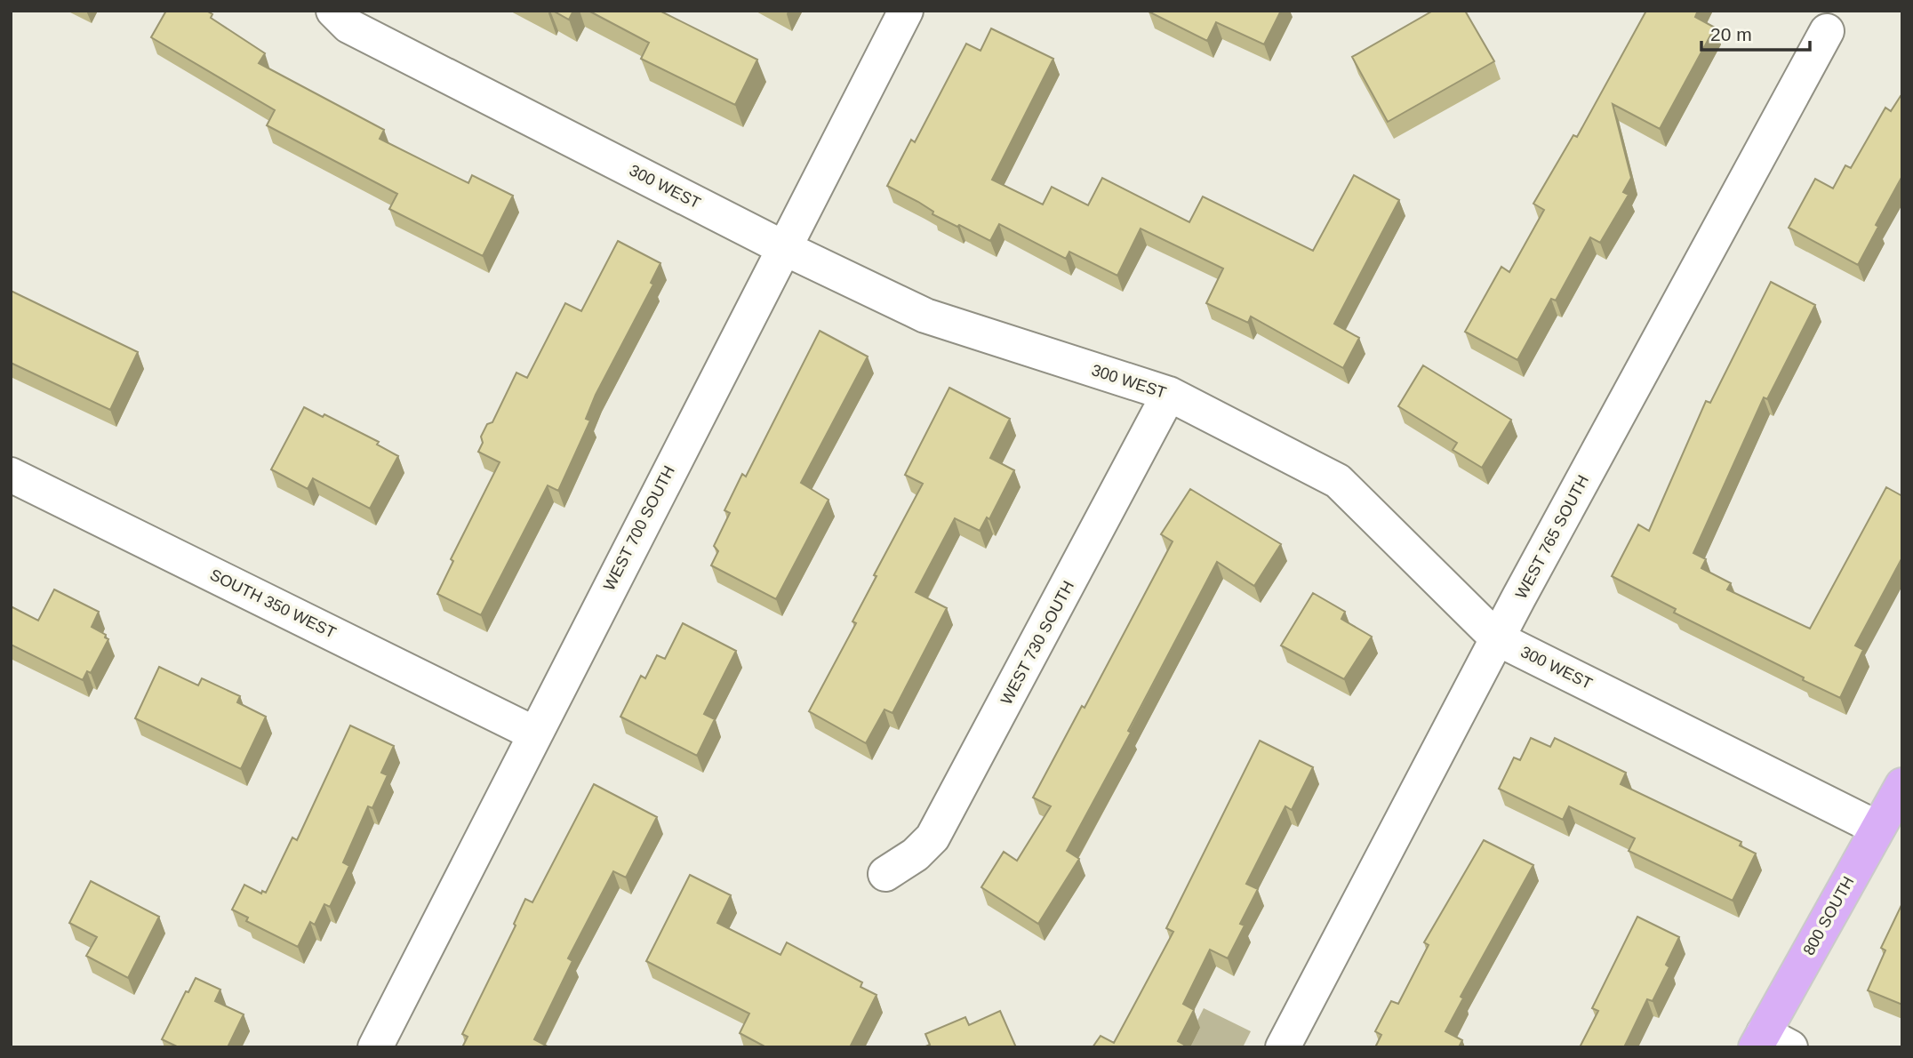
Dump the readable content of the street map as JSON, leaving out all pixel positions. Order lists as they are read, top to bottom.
{
  "streets": {
    "main road": ["800 SOUTH"],
    "street": [
      "300 WEST",
      "WEST 700 SOUTH",
      "WEST 765 SOUTH",
      "SOUTH 350 WEST",
      "WEST 730 SOUTH"
    ]
  },
  "crossings": [
    ["300 WEST", "WEST 700 SOUTH"],
    ["300 WEST", "WEST 765 SOUTH"],
    ["300 WEST", "WEST 730 SOUTH"],
    ["300 WEST", "800 SOUTH"],
    ["WEST 700 SOUTH", "SOUTH 350 WEST"]
  ],
  "scale_bar": "20 m"
}
